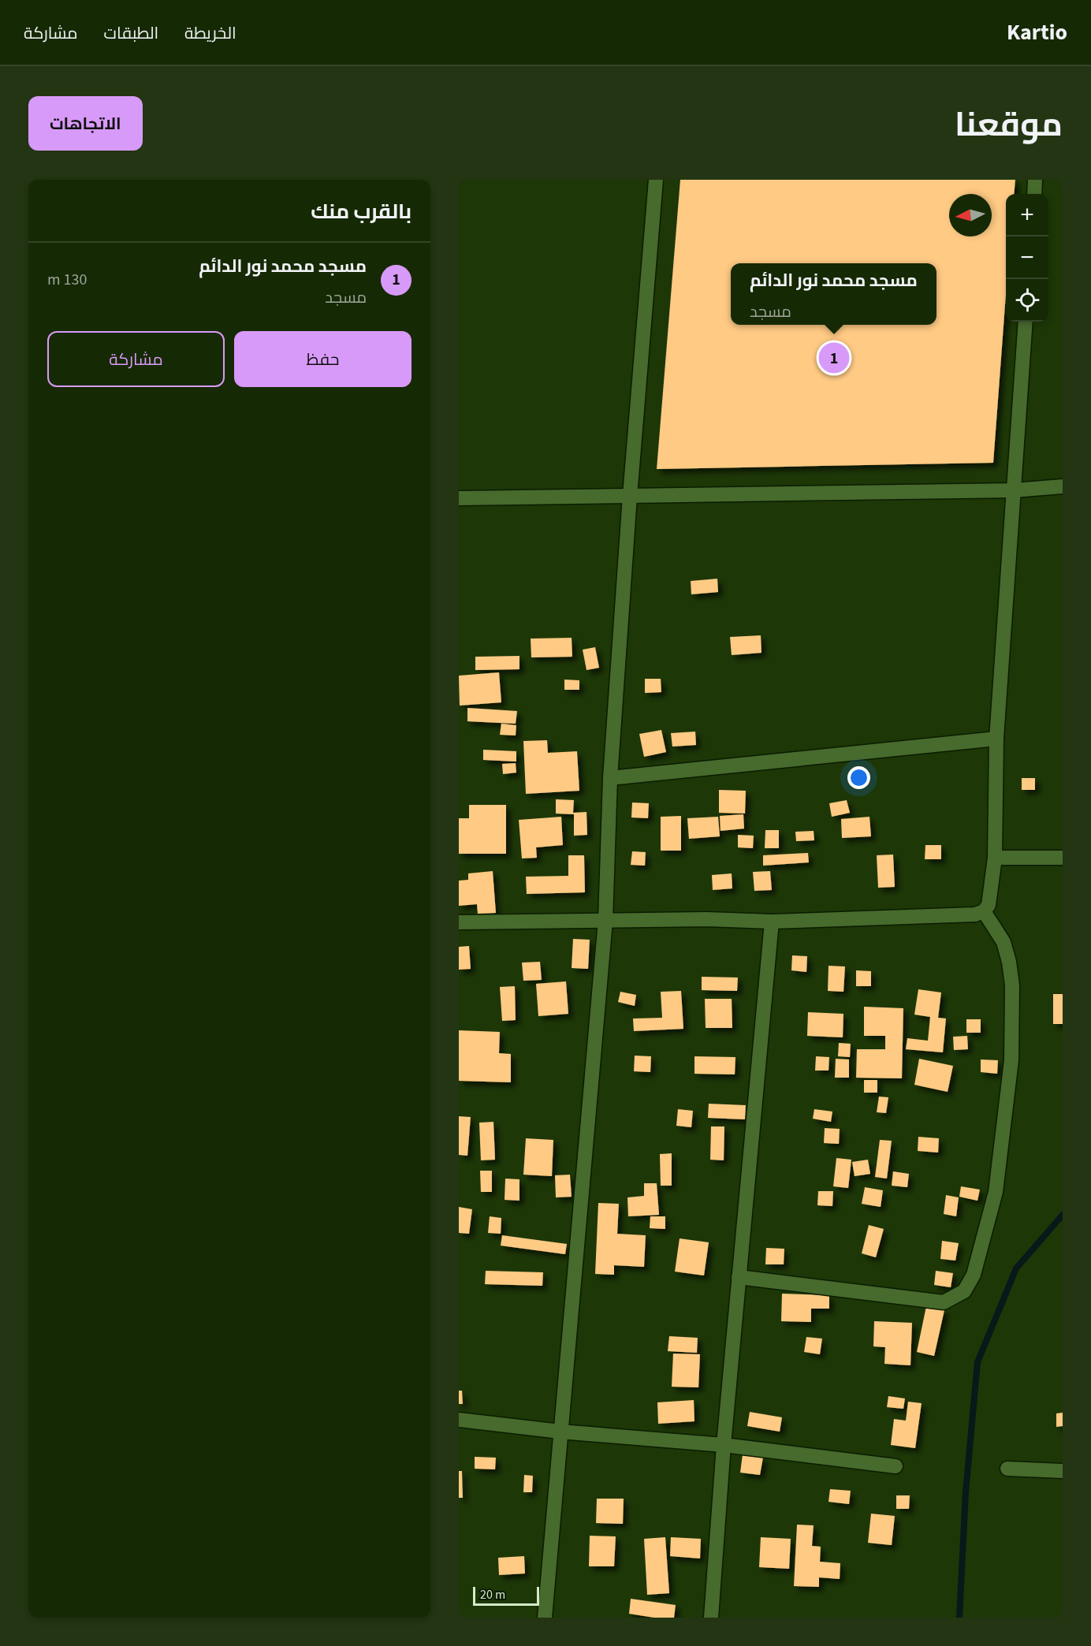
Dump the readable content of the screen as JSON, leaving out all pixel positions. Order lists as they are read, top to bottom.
{
  "scale_bar": "20 m",
  "north": "left",
  "page": {
    "header": "Kartio",
    "nav": ["الخريطة", "الطبقات", "مشاركة"],
    "title": "موقعنا",
    "buttons": [
      "الاتجاهات",
      ["حفظ", "مشاركة"]
    ],
    "heading": "بالقرب منك",
    "map_buttons": ["+", "−"],
    "list": [
      {
        "mark": "1",
        "name": "مسجد محمد نور الدائم",
        "note": "مسجد",
        "value": "130 m"
      }
    ],
    "popup": ["مسجد محمد نور الدائم", "مسجد"],
    "pins": "1",
    "scale": "20 m"
  }
}
